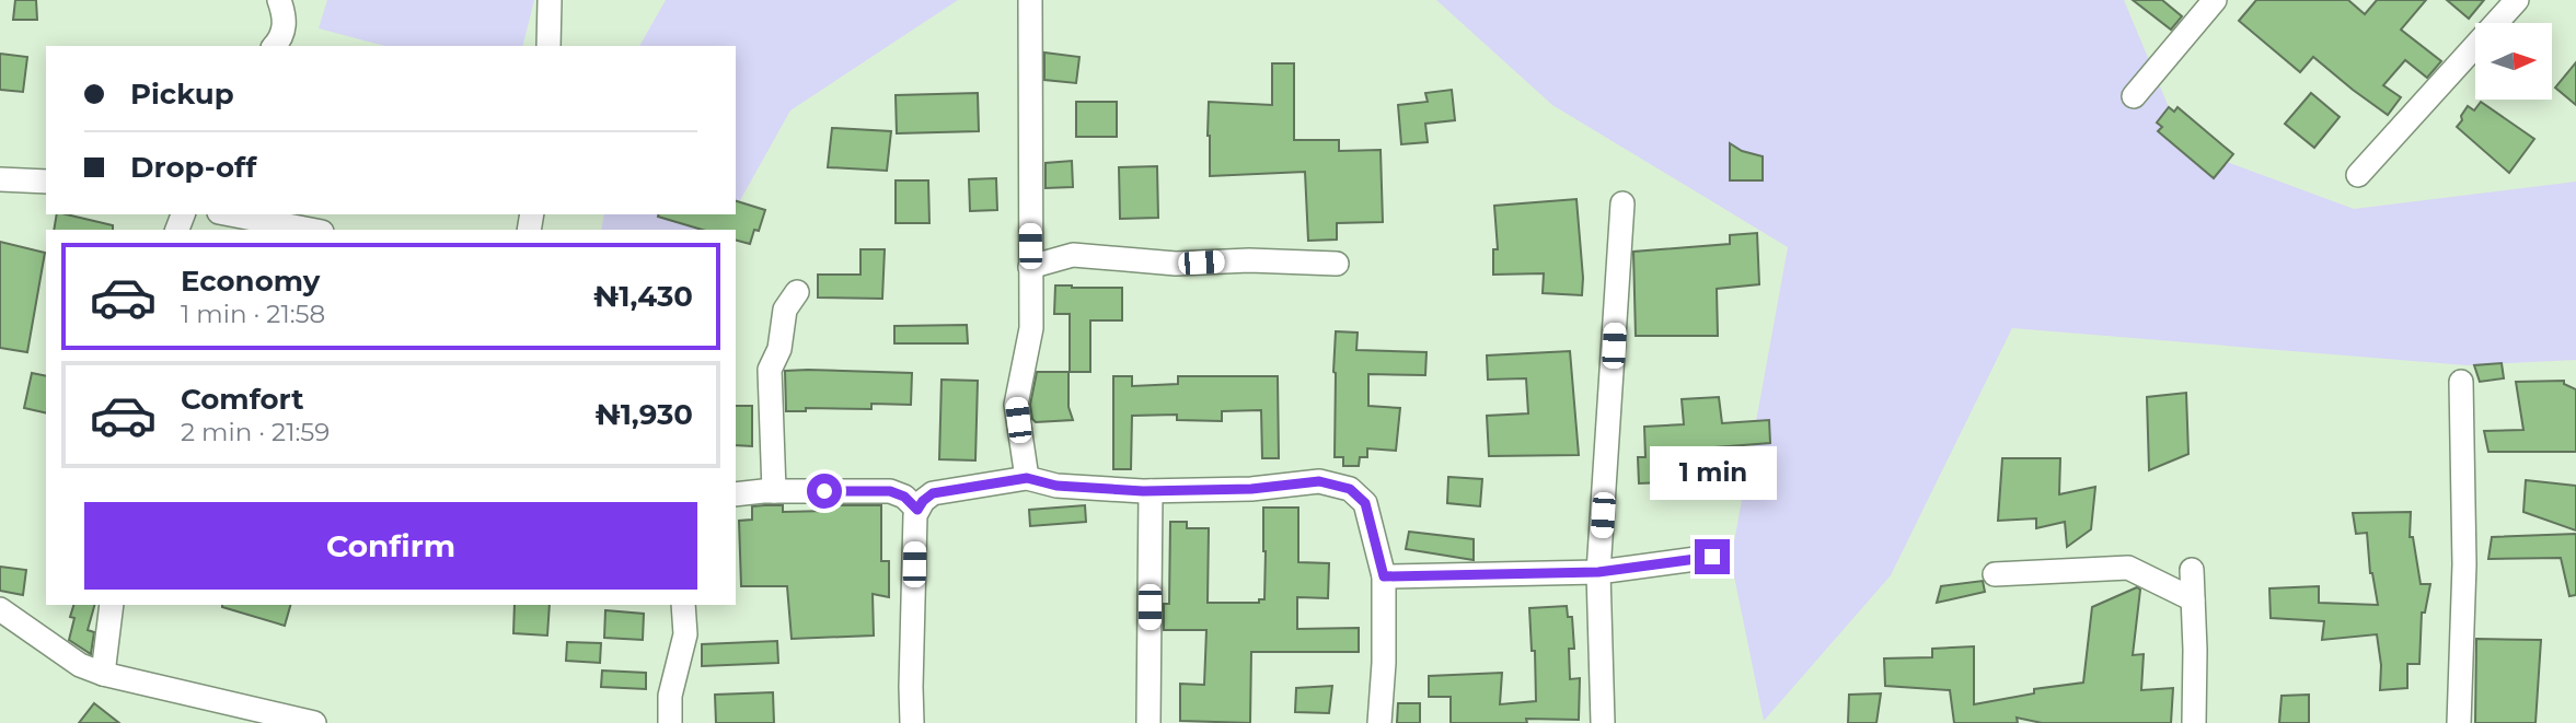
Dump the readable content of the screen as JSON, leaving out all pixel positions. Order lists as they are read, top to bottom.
{
  "north": "right",
  "page": {
    "banner": ["Pickup", "Drop-off"],
    "list": [
      {
        "name": "Economy",
        "note": "1 min · 21:58",
        "value": "₦1,430"
      },
      {
        "name": "Comfort",
        "note": "2 min · 21:59",
        "value": "₦1,930"
      }
    ],
    "bubble": "1 min",
    "buttons": "Confirm"
  }
}
